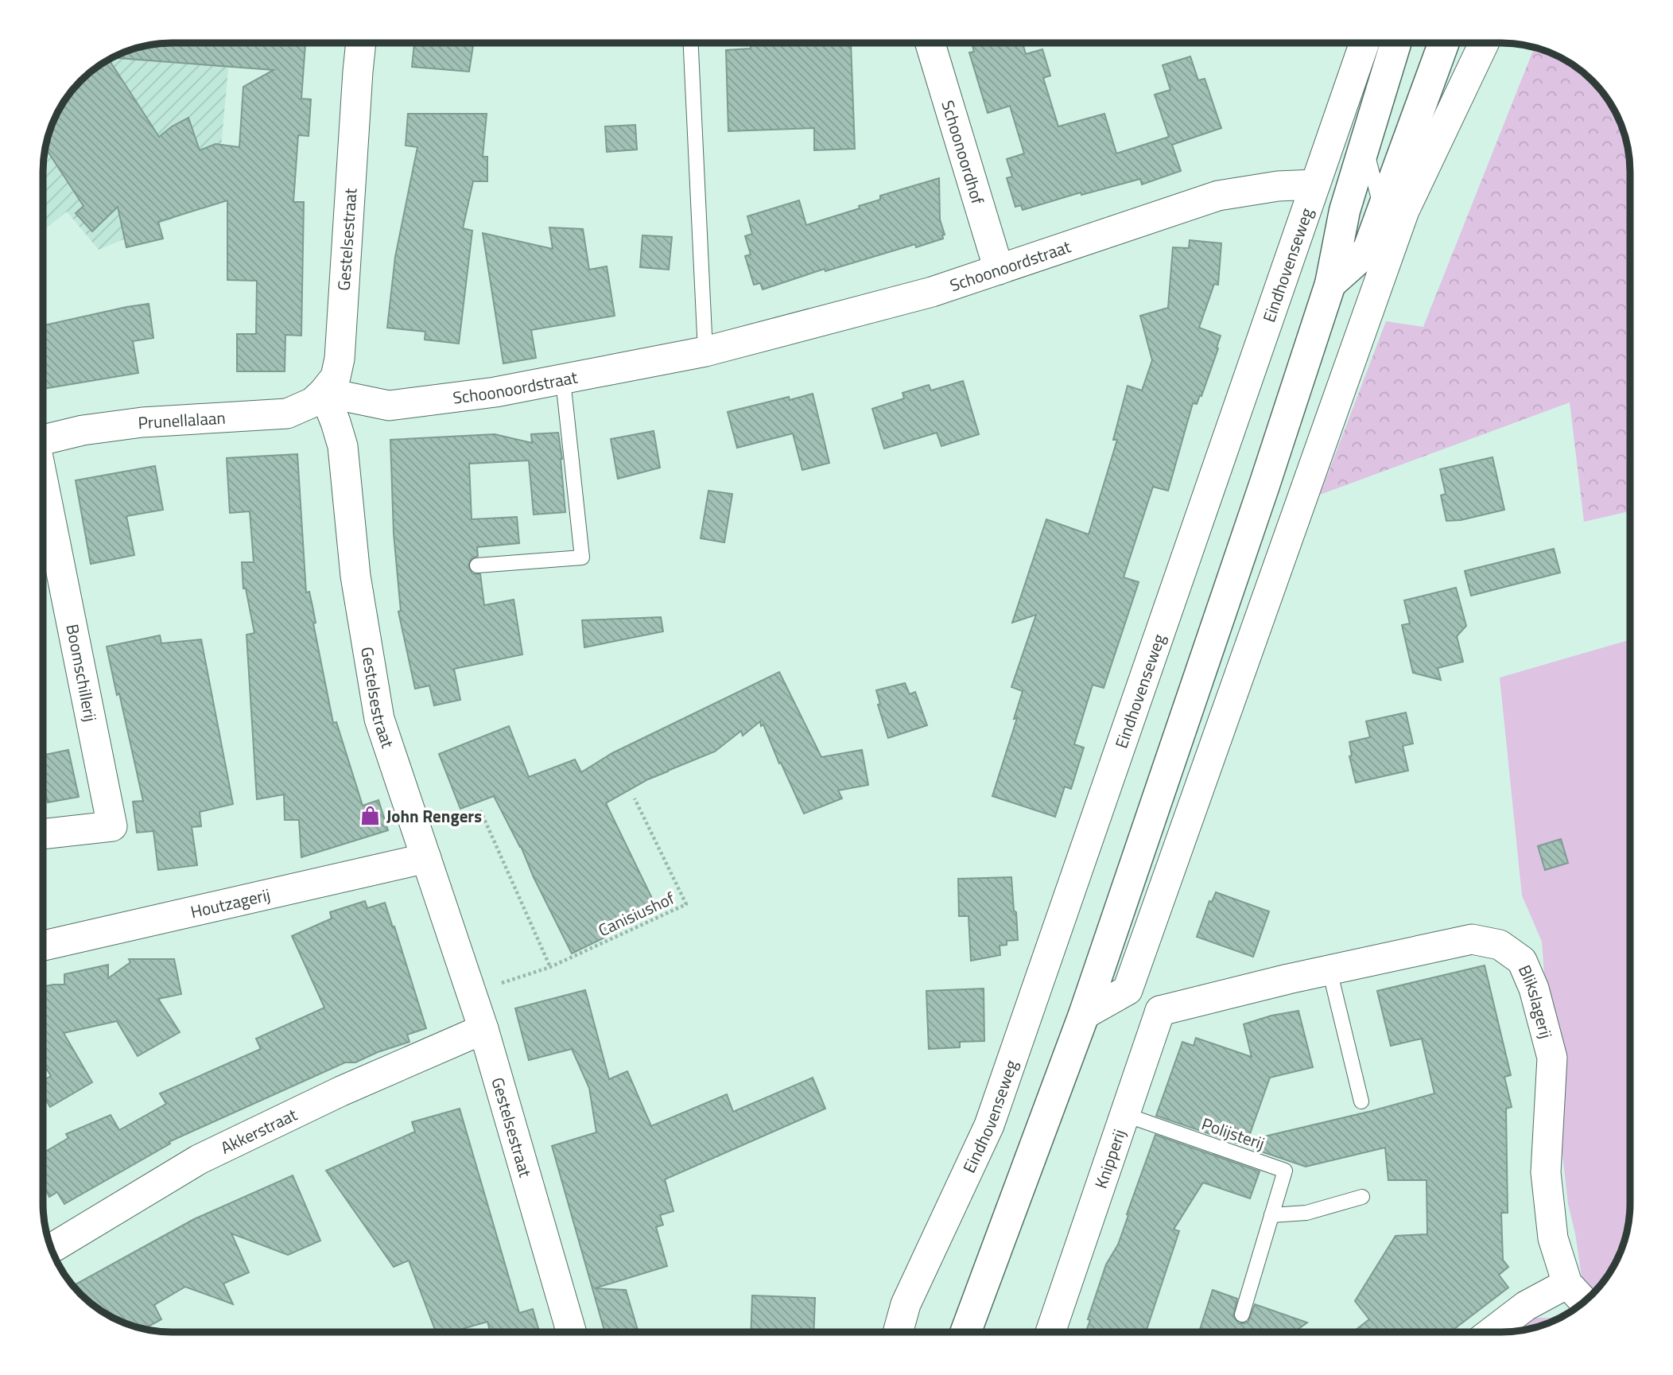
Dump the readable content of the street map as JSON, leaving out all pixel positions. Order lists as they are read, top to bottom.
{
  "streets": {
    "street": [
      "Schoonoordhof",
      "Gestelsestraat",
      "Eindhovenseweg",
      "Schoonoordstraat",
      "Prunellalaan",
      "Boomschillerij",
      "Houtzagerij",
      "Blikslagerij",
      "Akkerstraat",
      "Knipperij"
    ],
    "lane": ["Polijsterij"],
    "path": ["Canisiushof"]
  },
  "crossings": [
    ["Schoonoordhof", "Schoonoordstraat"],
    ["Gestelsestraat", "Schoonoordstraat"],
    ["Gestelsestraat", "Prunellalaan"],
    ["Gestelsestraat", "Houtzagerij"],
    ["Gestelsestraat", "Canisiushof"],
    ["Gestelsestraat", "Akkerstraat"],
    ["Eindhovenseweg", "Schoonoordstraat"],
    ["Schoonoordstraat", "Prunellalaan"],
    ["Blikslagerij", "Knipperij"],
    ["Polijsterij", "Knipperij"]
  ],
  "places": {
    "shop": ["John Rengers"]
  }
}
